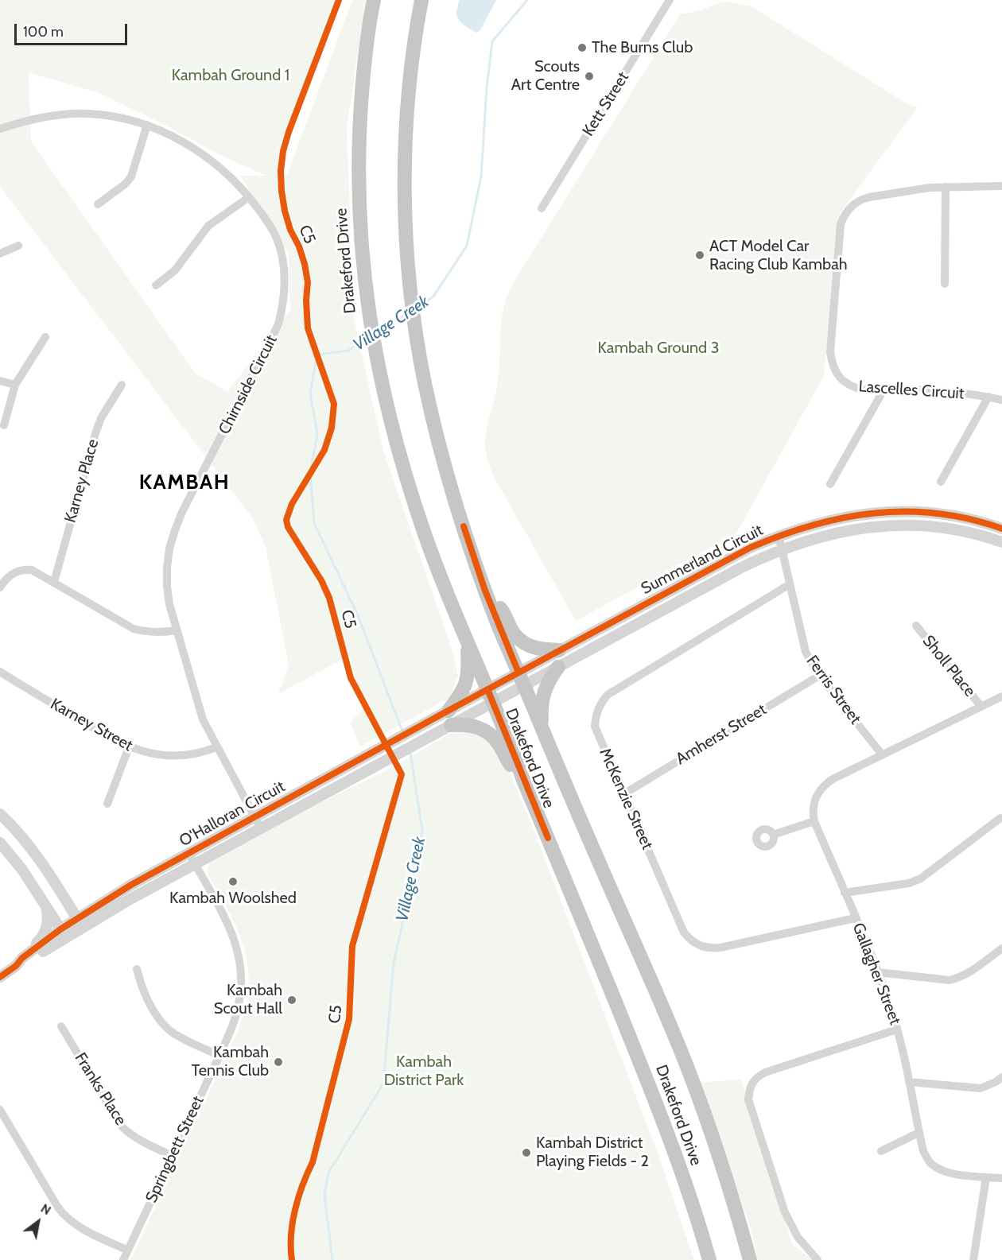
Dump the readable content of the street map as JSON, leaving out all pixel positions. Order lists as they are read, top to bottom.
{
  "streets": {
    "highway": ["Drakeford Drive"],
    "street": [
      "Kett Street",
      "Chirnside Circuit",
      "Lascelles Circuit",
      "Karney Place",
      "Summerland Circuit",
      "Sholl Place",
      "Ferris Street",
      "Karney Street",
      "Amherst Street",
      "McKenzie Street",
      "O'Halloran Circuit",
      "Gallagher Street",
      "Franks Place",
      "Springbett Street"
    ],
    "cycle path": ["C5"]
  },
  "crossings": [
    ["Drakeford Drive", "Summerland Circuit"],
    ["Drakeford Drive", "O'Halloran Circuit"],
    ["Chirnside Circuit", "Karney Street"],
    ["Chirnside Circuit", "O'Halloran Circuit"],
    ["Summerland Circuit", "Ferris Street"],
    ["Summerland Circuit", "O'Halloran Circuit"],
    ["Sholl Place", "Gallagher Street"],
    ["Ferris Street", "Amherst Street"],
    ["Ferris Street", "McKenzie Street"],
    ["Ferris Street", "Gallagher Street"],
    ["Amherst Street", "McKenzie Street"],
    ["McKenzie Street", "Gallagher Street"],
    ["O'Halloran Circuit", "Springbett Street"],
    ["Franks Place", "Springbett Street"]
  ],
  "districts": ["KAMBAH"],
  "water": ["Village Creek"],
  "parks": ["Kambah Ground 1", "Kambah Ground 3", "Kambah District Park"],
  "places": [
    "The Burns Club",
    "Scouts Art Centre",
    "ACT Model Car Racing Club Kambah",
    "Kambah Woolshed",
    "Kambah Scout Hall",
    "Kambah Tennis Club",
    "Kambah District Playing Fields - 2"
  ],
  "scale_bar": "100 m",
  "north": "top right"
}
